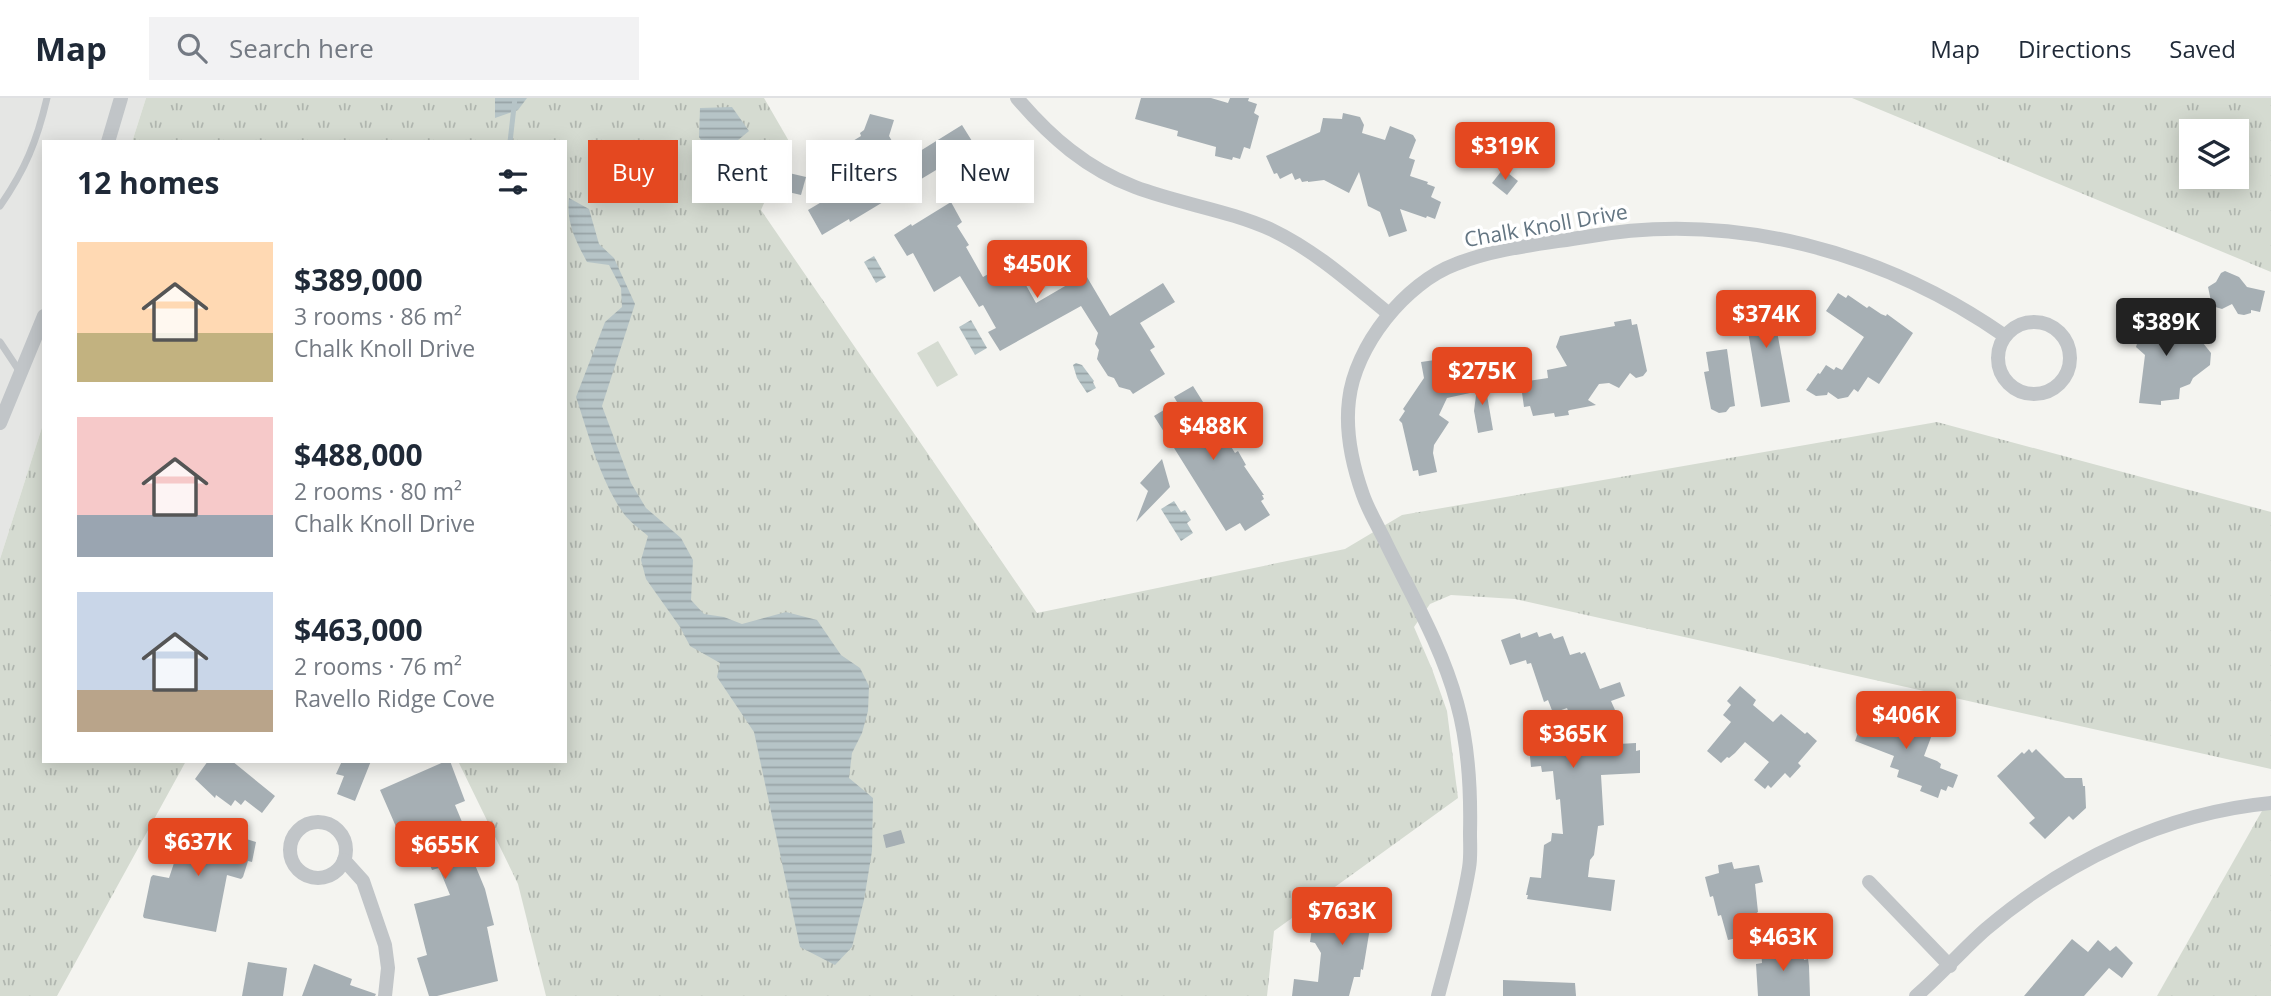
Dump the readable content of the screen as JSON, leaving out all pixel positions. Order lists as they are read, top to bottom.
{
  "streets": {
    "street": ["Chalk Knoll Drive"]
  },
  "page": {
    "header": "Map",
    "search": "Search here",
    "nav": ["Map", "Directions", "Saved"],
    "price": [
      "$319K",
      "$450K",
      "$374K",
      "$389K",
      "$275K",
      "$488K",
      "$406K",
      "$365K",
      "$637K",
      "$655K",
      "$763K",
      "$463K"
    ],
    "chip": [
      "Buy",
      "Rent",
      "Filters",
      "New"
    ],
    "heading": "12 homes",
    "list": [
      {
        "name": "$389,000",
        "note": "3 rooms · 86 m² · Chalk Knoll Drive"
      },
      {
        "name": "$488,000",
        "note": "2 rooms · 80 m² · Chalk Knoll Drive"
      },
      {
        "name": "$463,000",
        "note": "2 rooms · 76 m² · Ravello Ridge Cove"
      }
    ]
  }
}
